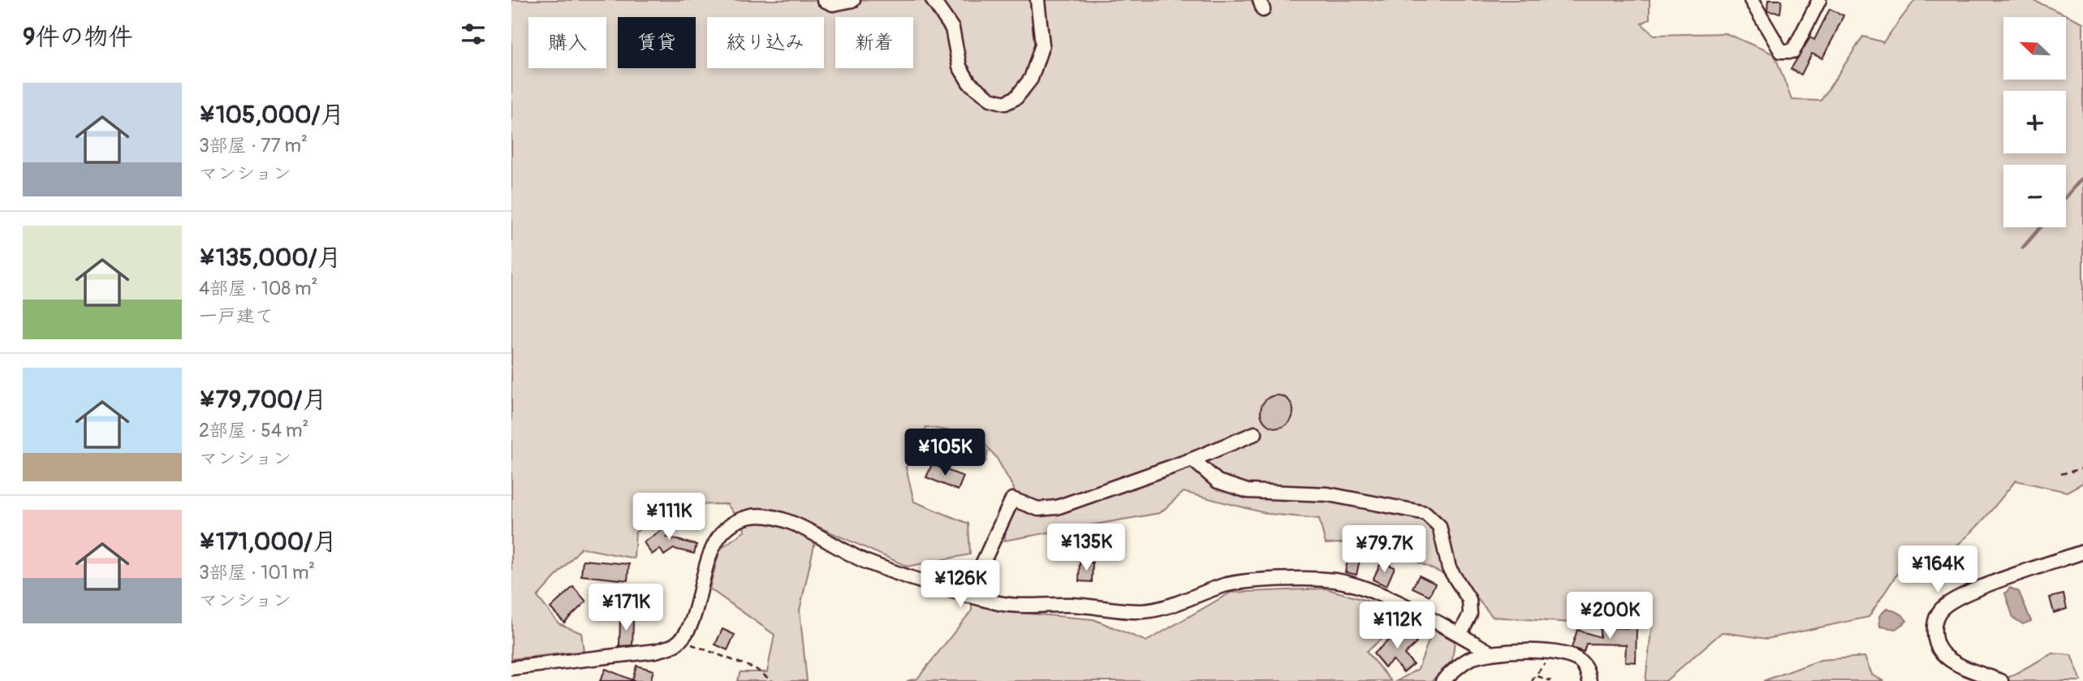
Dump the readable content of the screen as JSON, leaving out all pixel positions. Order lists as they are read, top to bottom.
{
  "north": "top left",
  "page": {
    "heading": "9件の物件",
    "map_buttons": ["+", "−"],
    "chip": [
      "購入",
      "賃貸",
      "絞り込み",
      "新着"
    ],
    "list": [
      {
        "name": "¥105,000/月",
        "note": "3部屋 · 77 m² · マンション"
      },
      {
        "name": "¥135,000/月",
        "note": "4部屋 · 108 m² · 一戸建て"
      },
      {
        "name": "¥79,700/月",
        "note": "2部屋 · 54 m² · マンション"
      },
      {
        "name": "¥171,000/月",
        "note": "3部屋 · 101 m² · マンション"
      }
    ],
    "price": [
      "¥105K",
      "¥111K",
      "¥135K",
      "¥79.7K",
      "¥164K",
      "¥126K",
      "¥171K",
      "¥200K",
      "¥112K"
    ]
  }
}
